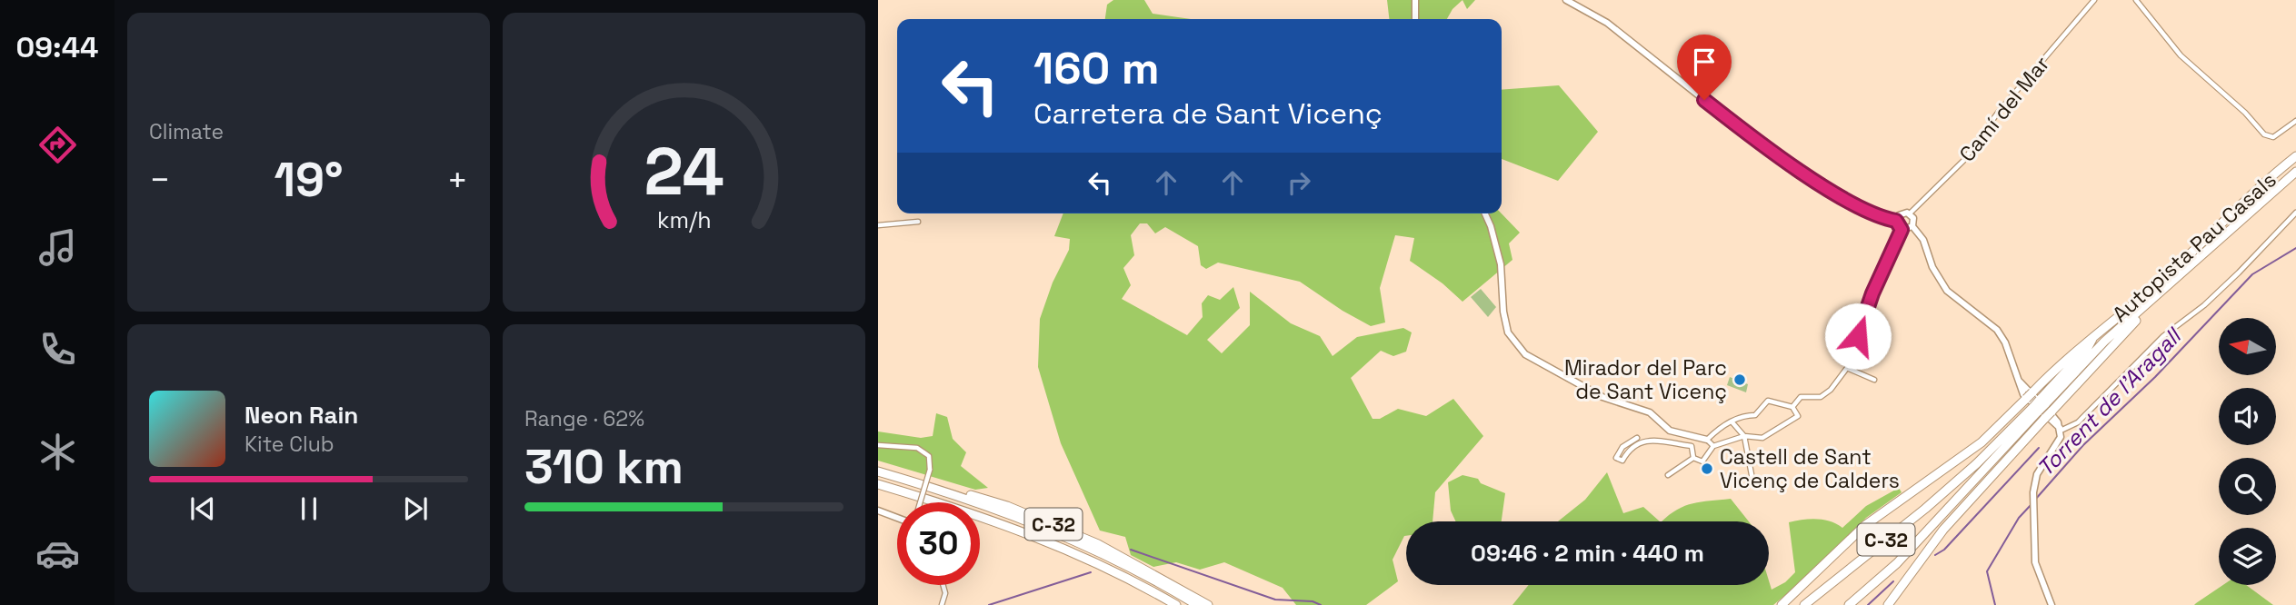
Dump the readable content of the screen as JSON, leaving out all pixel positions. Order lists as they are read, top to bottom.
{
  "streets": {
    "highway": ["Autopista Pau Casals", "C-32"],
    "street": ["Camí del Mar"]
  },
  "crossings": [
    ["Autopista Pau Casals", "C-32"]
  ],
  "water": ["Torrent de l'Aragall"],
  "places": ["Mirador del Parc de Sant Vicenç", "Castell de Sant Vicenç de Calders"],
  "north": "left",
  "page": {
    "tabs": "09:44",
    "tile": [
      "Climate",
      ["Range · 62%", "310 km"]
    ],
    "turn": ["160 m", "Carretera de Sant Vicenç"],
    "heat": ["−", "19°", "+"],
    "song": ["Neon Rain", "Kite Club"],
    "limit": "30",
    "trip": "09:46 · 2 min · 440 m",
    "gauge": ["24", "km/h"]
  }
}
